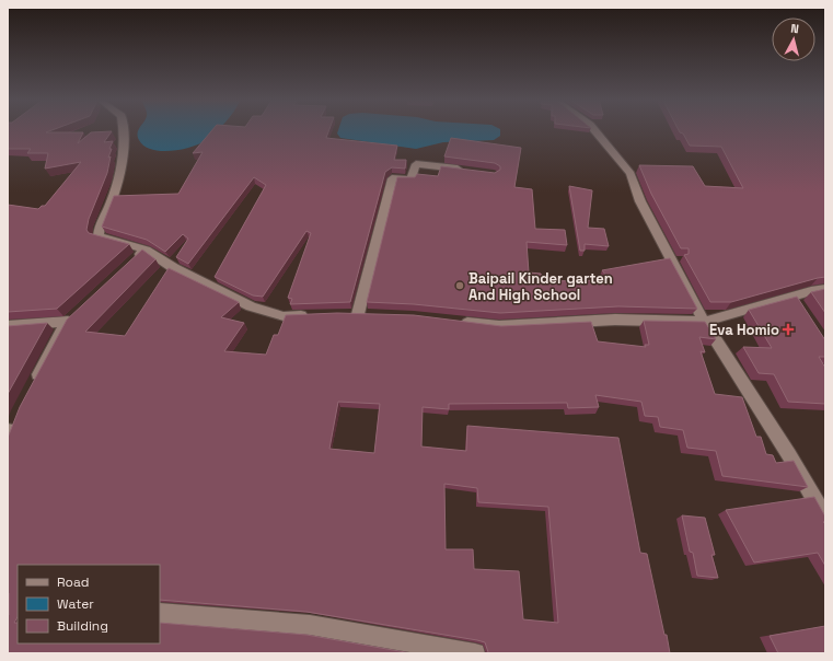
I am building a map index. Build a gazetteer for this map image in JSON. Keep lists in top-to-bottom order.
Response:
{
  "places": {
    "other": ["Baipail Kinder garten And High School"],
    "health": ["Eva Homio"]
  },
  "legend": ["Road", "Water", "Building"],
  "north": "top"
}
